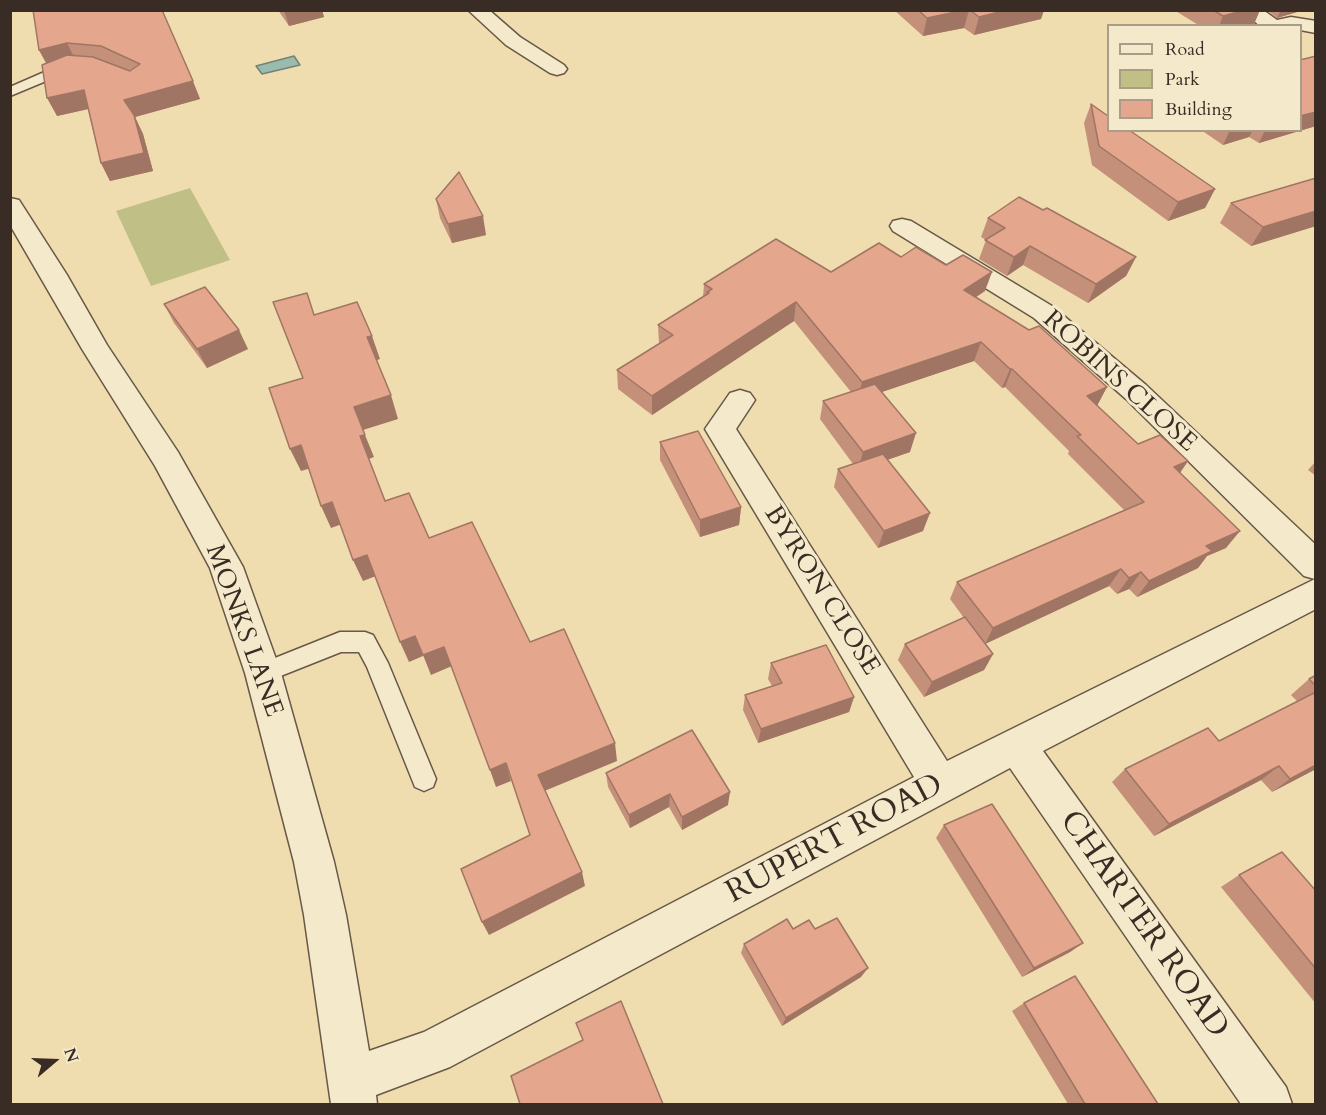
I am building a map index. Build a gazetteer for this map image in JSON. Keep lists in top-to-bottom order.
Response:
{
  "streets": {
    "street": [
      "ROBINS CLOSE",
      "BYRON CLOSE",
      "MONKS LANE",
      "RUPERT ROAD",
      "CHARTER ROAD"
    ]
  },
  "crossings": [
    ["BYRON CLOSE", "RUPERT ROAD"],
    ["MONKS LANE", "RUPERT ROAD"],
    ["RUPERT ROAD", "CHARTER ROAD"]
  ],
  "legend": ["Road", "Park", "Building"],
  "north": "right"
}
